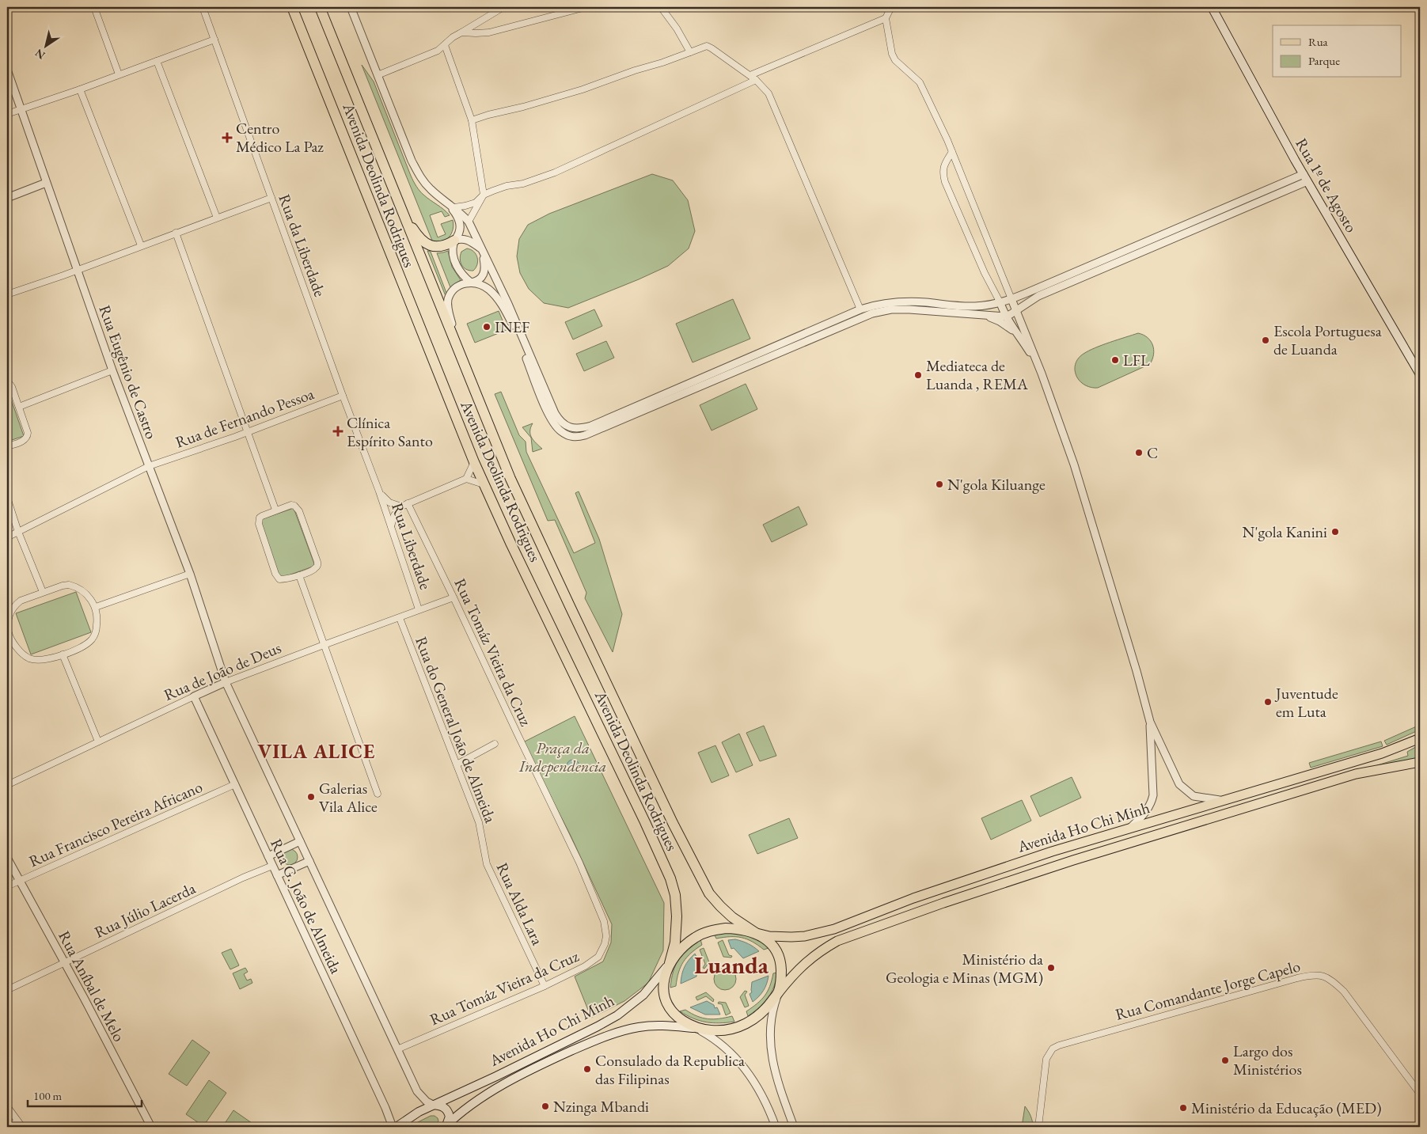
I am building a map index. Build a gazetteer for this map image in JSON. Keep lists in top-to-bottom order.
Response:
{
  "streets": {
    "highway": ["Avenida Deolinda Rodrigues"],
    "main road": ["Rua 1º de Agosto", "Avenida Ho Chi Minh"],
    "street": [
      "Rua da Liberdade",
      "Rua Eugênio de Castro",
      "Rua de Fernando Pessoa",
      "Rua Liberdade",
      "Rua Tomáz Vieira da Cruz",
      "Rua de João de Deus",
      "Rua do General João de Almeida",
      "Rua Francisco Pereira Africano",
      "Rua Alda Lara",
      "Rua G. João de Almeida",
      "Rua Júlio Lacerda",
      "Rua Aníbal de Melo",
      "Rua Comandante Jorge Capelo"
    ]
  },
  "crossings": [
    ["Avenida Deolinda Rodrigues", "Avenida Ho Chi Minh"],
    ["Rua da Liberdade", "Rua de Fernando Pessoa"],
    ["Rua da Liberdade", "Rua Liberdade"],
    ["Rua Eugênio de Castro", "Rua de Fernando Pessoa"],
    ["Rua Eugênio de Castro", "Rua de João de Deus"],
    ["Rua Eugênio de Castro", "Rua G. João de Almeida"],
    ["Rua Liberdade", "Rua de João de Deus"],
    ["Rua Tomáz Vieira da Cruz", "Rua de João de Deus"],
    ["Rua Tomáz Vieira da Cruz", "Rua Alda Lara"],
    ["Rua Tomáz Vieira da Cruz", "Rua G. João de Almeida"],
    ["Rua de João de Deus", "Rua do General João de Almeida"],
    ["Rua de João de Deus", "Rua G. João de Almeida"],
    ["Rua do General João de Almeida", "Rua Alda Lara"],
    ["Rua Francisco Pereira Africano", "Rua G. João de Almeida"],
    ["Rua Francisco Pereira Africano", "Rua Aníbal de Melo"],
    ["Avenida Ho Chi Minh", "Rua G. João de Almeida"],
    ["Rua G. João de Almeida", "Rua Júlio Lacerda"],
    ["Rua Júlio Lacerda", "Rua Aníbal de Melo"]
  ],
  "districts": ["VILA ALICE", "Luanda"],
  "parks": ["Praça da Independencia"],
  "places": {
    "health": ["Centro Médico La Paz", "Clínica Espírito Santo"],
    "other": [
      "INEF",
      "Escola Portuguesa de Luanda",
      "LFL",
      "Mediateca de Luanda , REMA",
      "C",
      "N'gola Kiluange",
      "N'gola Kanini",
      "Juventude em Luta",
      "Galerias Vila Alice",
      "Ministério da Geologia e Minas (MGM)",
      "Largo dos Ministérios",
      "Consulado da Republica das Filipinas",
      "Nzinga Mbandi",
      "Ministério da Educação (MED)"
    ]
  },
  "legend": ["Rua", "Parque"],
  "scale_bar": "100 m",
  "north": "bottom left"
}
